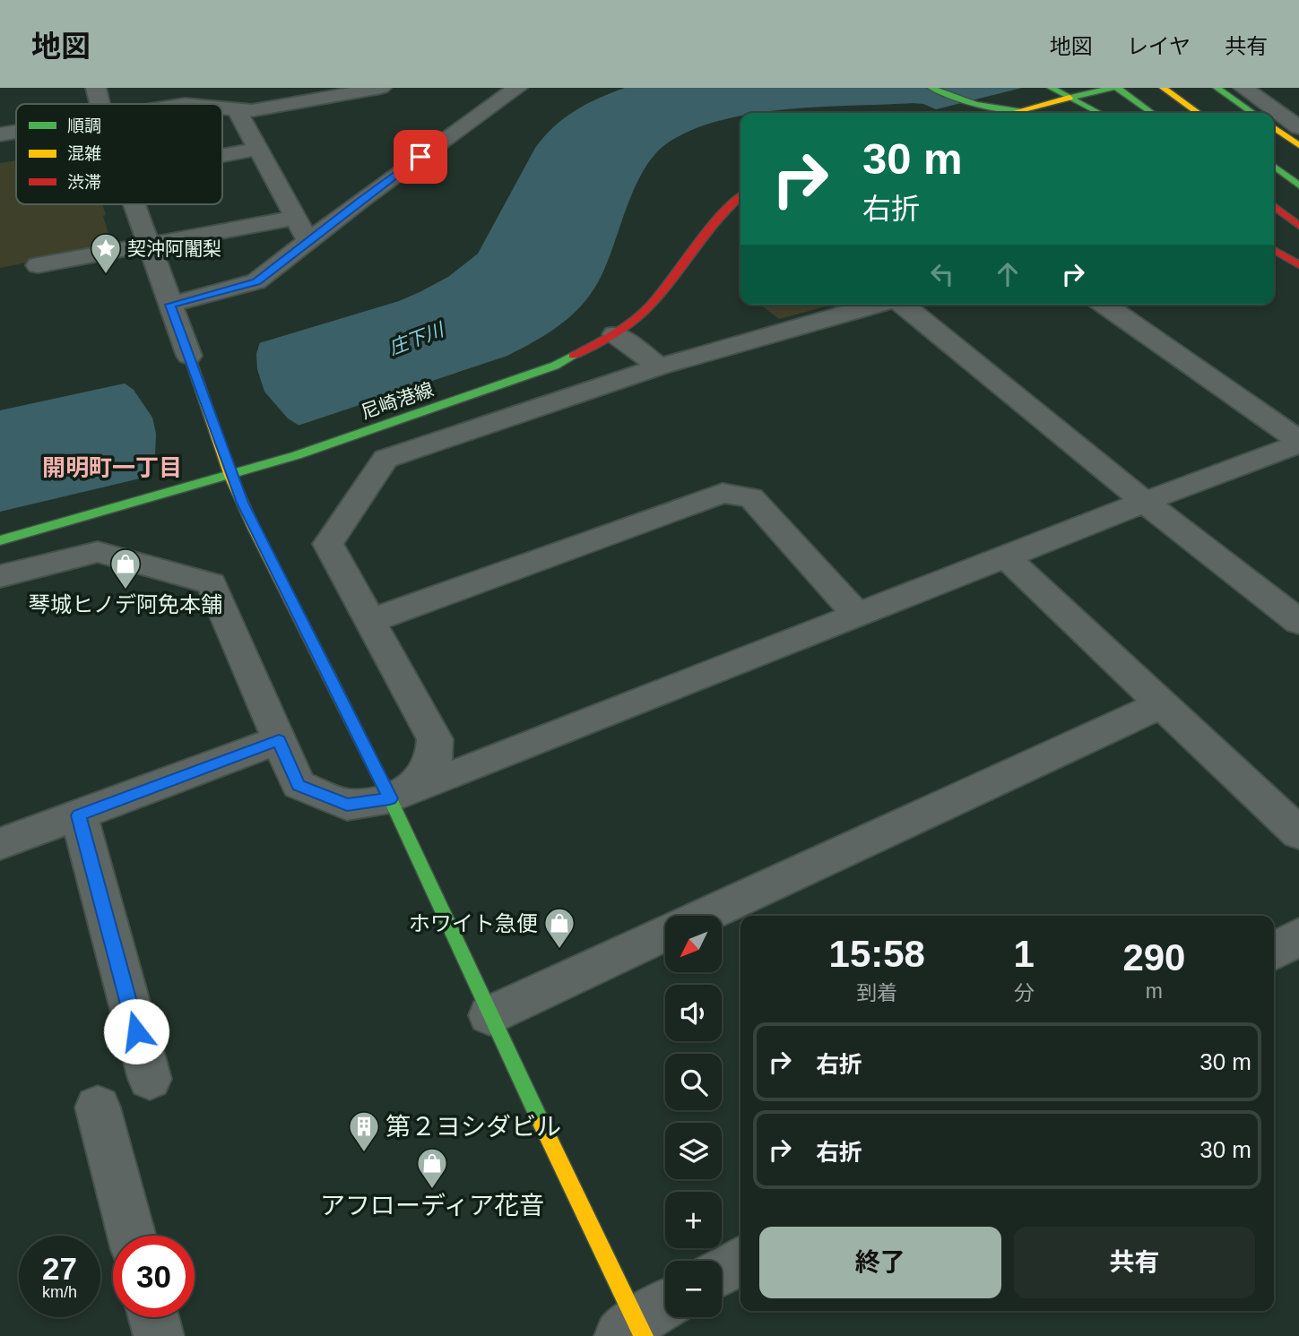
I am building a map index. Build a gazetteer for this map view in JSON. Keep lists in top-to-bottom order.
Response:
{
  "streets": {
    "main road": ["尼崎港線"]
  },
  "districts": ["開明町一丁目"],
  "water": ["庄下川"],
  "places": {
    "place": ["契沖阿闍梨"],
    "shop": ["琴城ヒノデ阿免本舗", "ホワイト急便", "アフローディア花音"],
    "building": ["第２ヨシダビル"]
  },
  "legend": ["順調", "混雑", "渋滞"],
  "north": "bottom left",
  "page": {
    "header": "地図",
    "nav": ["地図", "レイヤ", "共有"],
    "turn": ["30 m", "右折"],
    "map_buttons": ["+", "−"],
    "eta": [
      "15:58",
      "到着",
      "1",
      "分",
      "290",
      "m"
    ],
    "list": [
      {
        "name": "右折",
        "value": "30 m"
      },
      {
        "name": "右折",
        "value": "30 m"
      }
    ],
    "buttons": ["終了", "共有"],
    "speed": "27 km/h",
    "limit": "30"
  }
}
